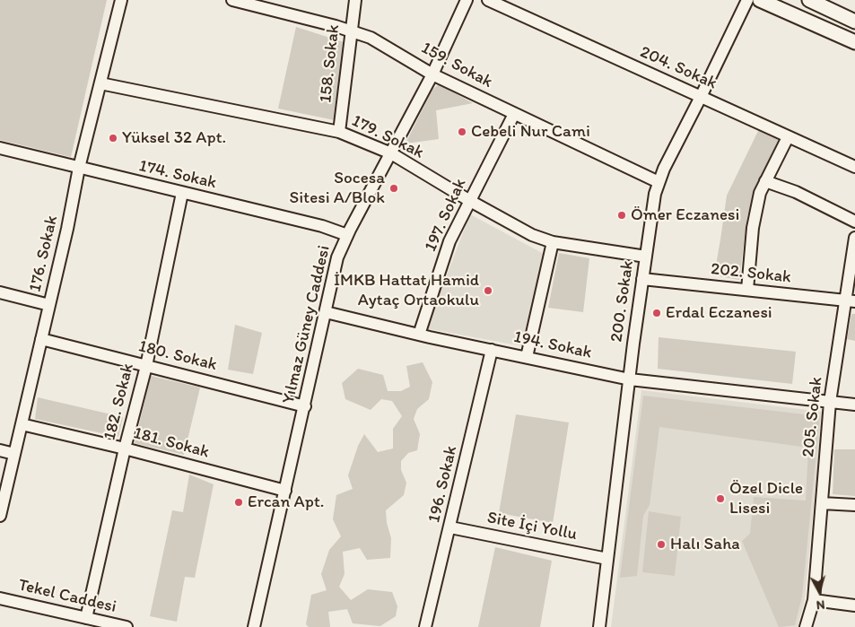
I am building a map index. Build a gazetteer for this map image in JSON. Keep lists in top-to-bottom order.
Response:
{
  "streets": {
    "street": [
      "158. Sokak",
      "159. Sokak",
      "204. Sokak",
      "179. Sokak",
      "174. Sokak",
      "197. Sokak",
      "176. Sokak",
      "202. Sokak",
      "200. Sokak",
      "Yılmaz Güney Caddesi",
      "194. Sokak",
      "180. Sokak",
      "182. Sokak",
      "205. Sokak",
      "181. Sokak",
      "196. Sokak",
      "Site İçi Yollu",
      "Tekel Caddesi"
    ]
  },
  "crossings": [
    ["158. Sokak", "159. Sokak"],
    ["158. Sokak", "179. Sokak"],
    ["159. Sokak", "197. Sokak"],
    ["159. Sokak", "200. Sokak"],
    ["159. Sokak", "Yılmaz Güney Caddesi"],
    ["204. Sokak", "200. Sokak"],
    ["179. Sokak", "197. Sokak"],
    ["179. Sokak", "176. Sokak"],
    ["179. Sokak", "200. Sokak"],
    ["179. Sokak", "Yılmaz Güney Caddesi"],
    ["174. Sokak", "176. Sokak"],
    ["174. Sokak", "Yılmaz Güney Caddesi"],
    ["174. Sokak", "182. Sokak"],
    ["197. Sokak", "194. Sokak"],
    ["176. Sokak", "180. Sokak"],
    ["176. Sokak", "181. Sokak"],
    ["202. Sokak", "200. Sokak"],
    ["202. Sokak", "205. Sokak"],
    ["200. Sokak", "194. Sokak"],
    ["200. Sokak", "Site İçi Yollu"],
    ["Yılmaz Güney Caddesi", "194. Sokak"],
    ["Yılmaz Güney Caddesi", "180. Sokak"],
    ["Yılmaz Güney Caddesi", "181. Sokak"],
    ["194. Sokak", "205. Sokak"],
    ["194. Sokak", "196. Sokak"],
    ["180. Sokak", "182. Sokak"],
    ["182. Sokak", "181. Sokak"],
    ["182. Sokak", "Tekel Caddesi"],
    ["196. Sokak", "Site İçi Yollu"]
  ],
  "places": [
    "Cebeli Nur Cami",
    "Yüksel 32 Apt.",
    "Socesa Sitesi A/Blok",
    "Ömer Eczanesi",
    "İMKB Hattat Hamid Aytaç Ortaokulu",
    "Erdal Eczanesi",
    "Özel Dicle Lisesi",
    "Ercan Apt.",
    "Halı Saha"
  ],
  "north": "bottom"
}
